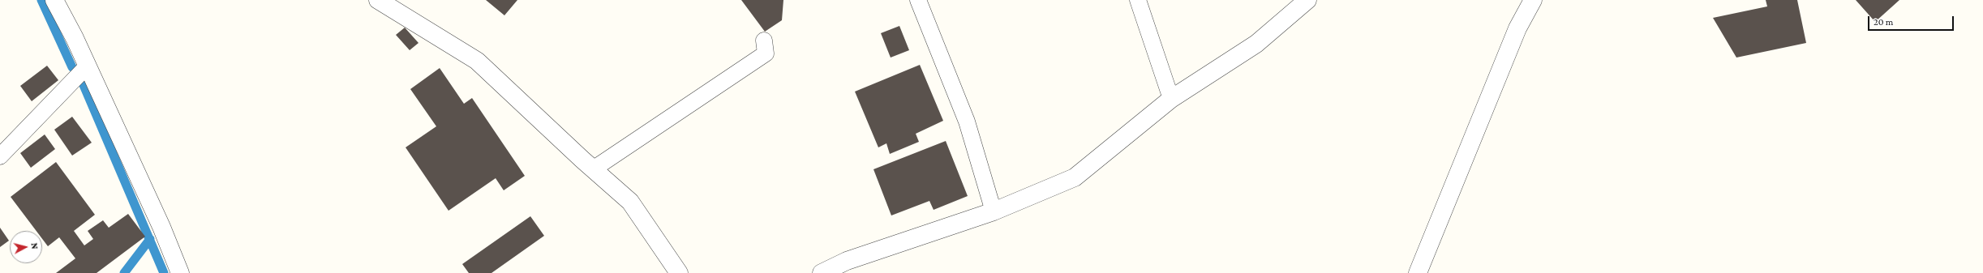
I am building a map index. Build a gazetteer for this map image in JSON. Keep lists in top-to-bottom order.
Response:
{
  "scale_bar": "20 m",
  "north": "right"
}
